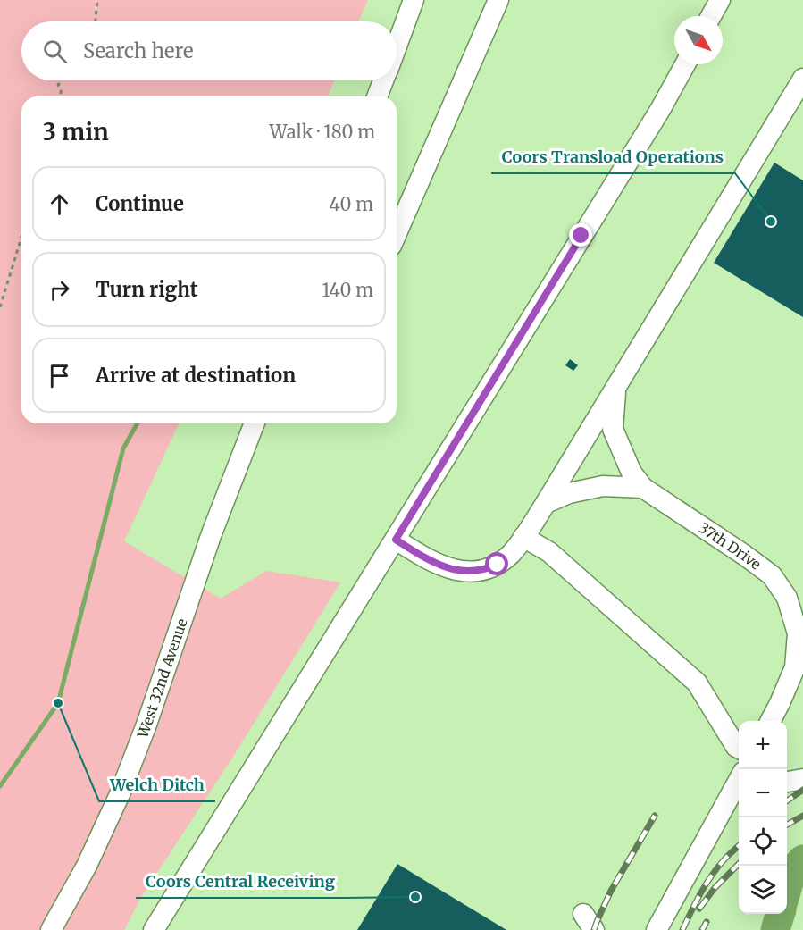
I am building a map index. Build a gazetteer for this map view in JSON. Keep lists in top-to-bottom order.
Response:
{
  "streets": {
    "street": ["37th Drive", "West 32nd Avenue"]
  },
  "places": ["Coors Transload Operations", "Welch Ditch", "Coors Central Receiving"],
  "north": "bottom right",
  "page": {
    "search": "Search here",
    "heading": ["3 min", "Walk · 180 m"],
    "list": [
      ["Continue", "40 m"],
      ["Turn right", "140 m"],
      "Arrive at destination"
    ],
    "map_buttons": ["+", "−"]
  }
}
